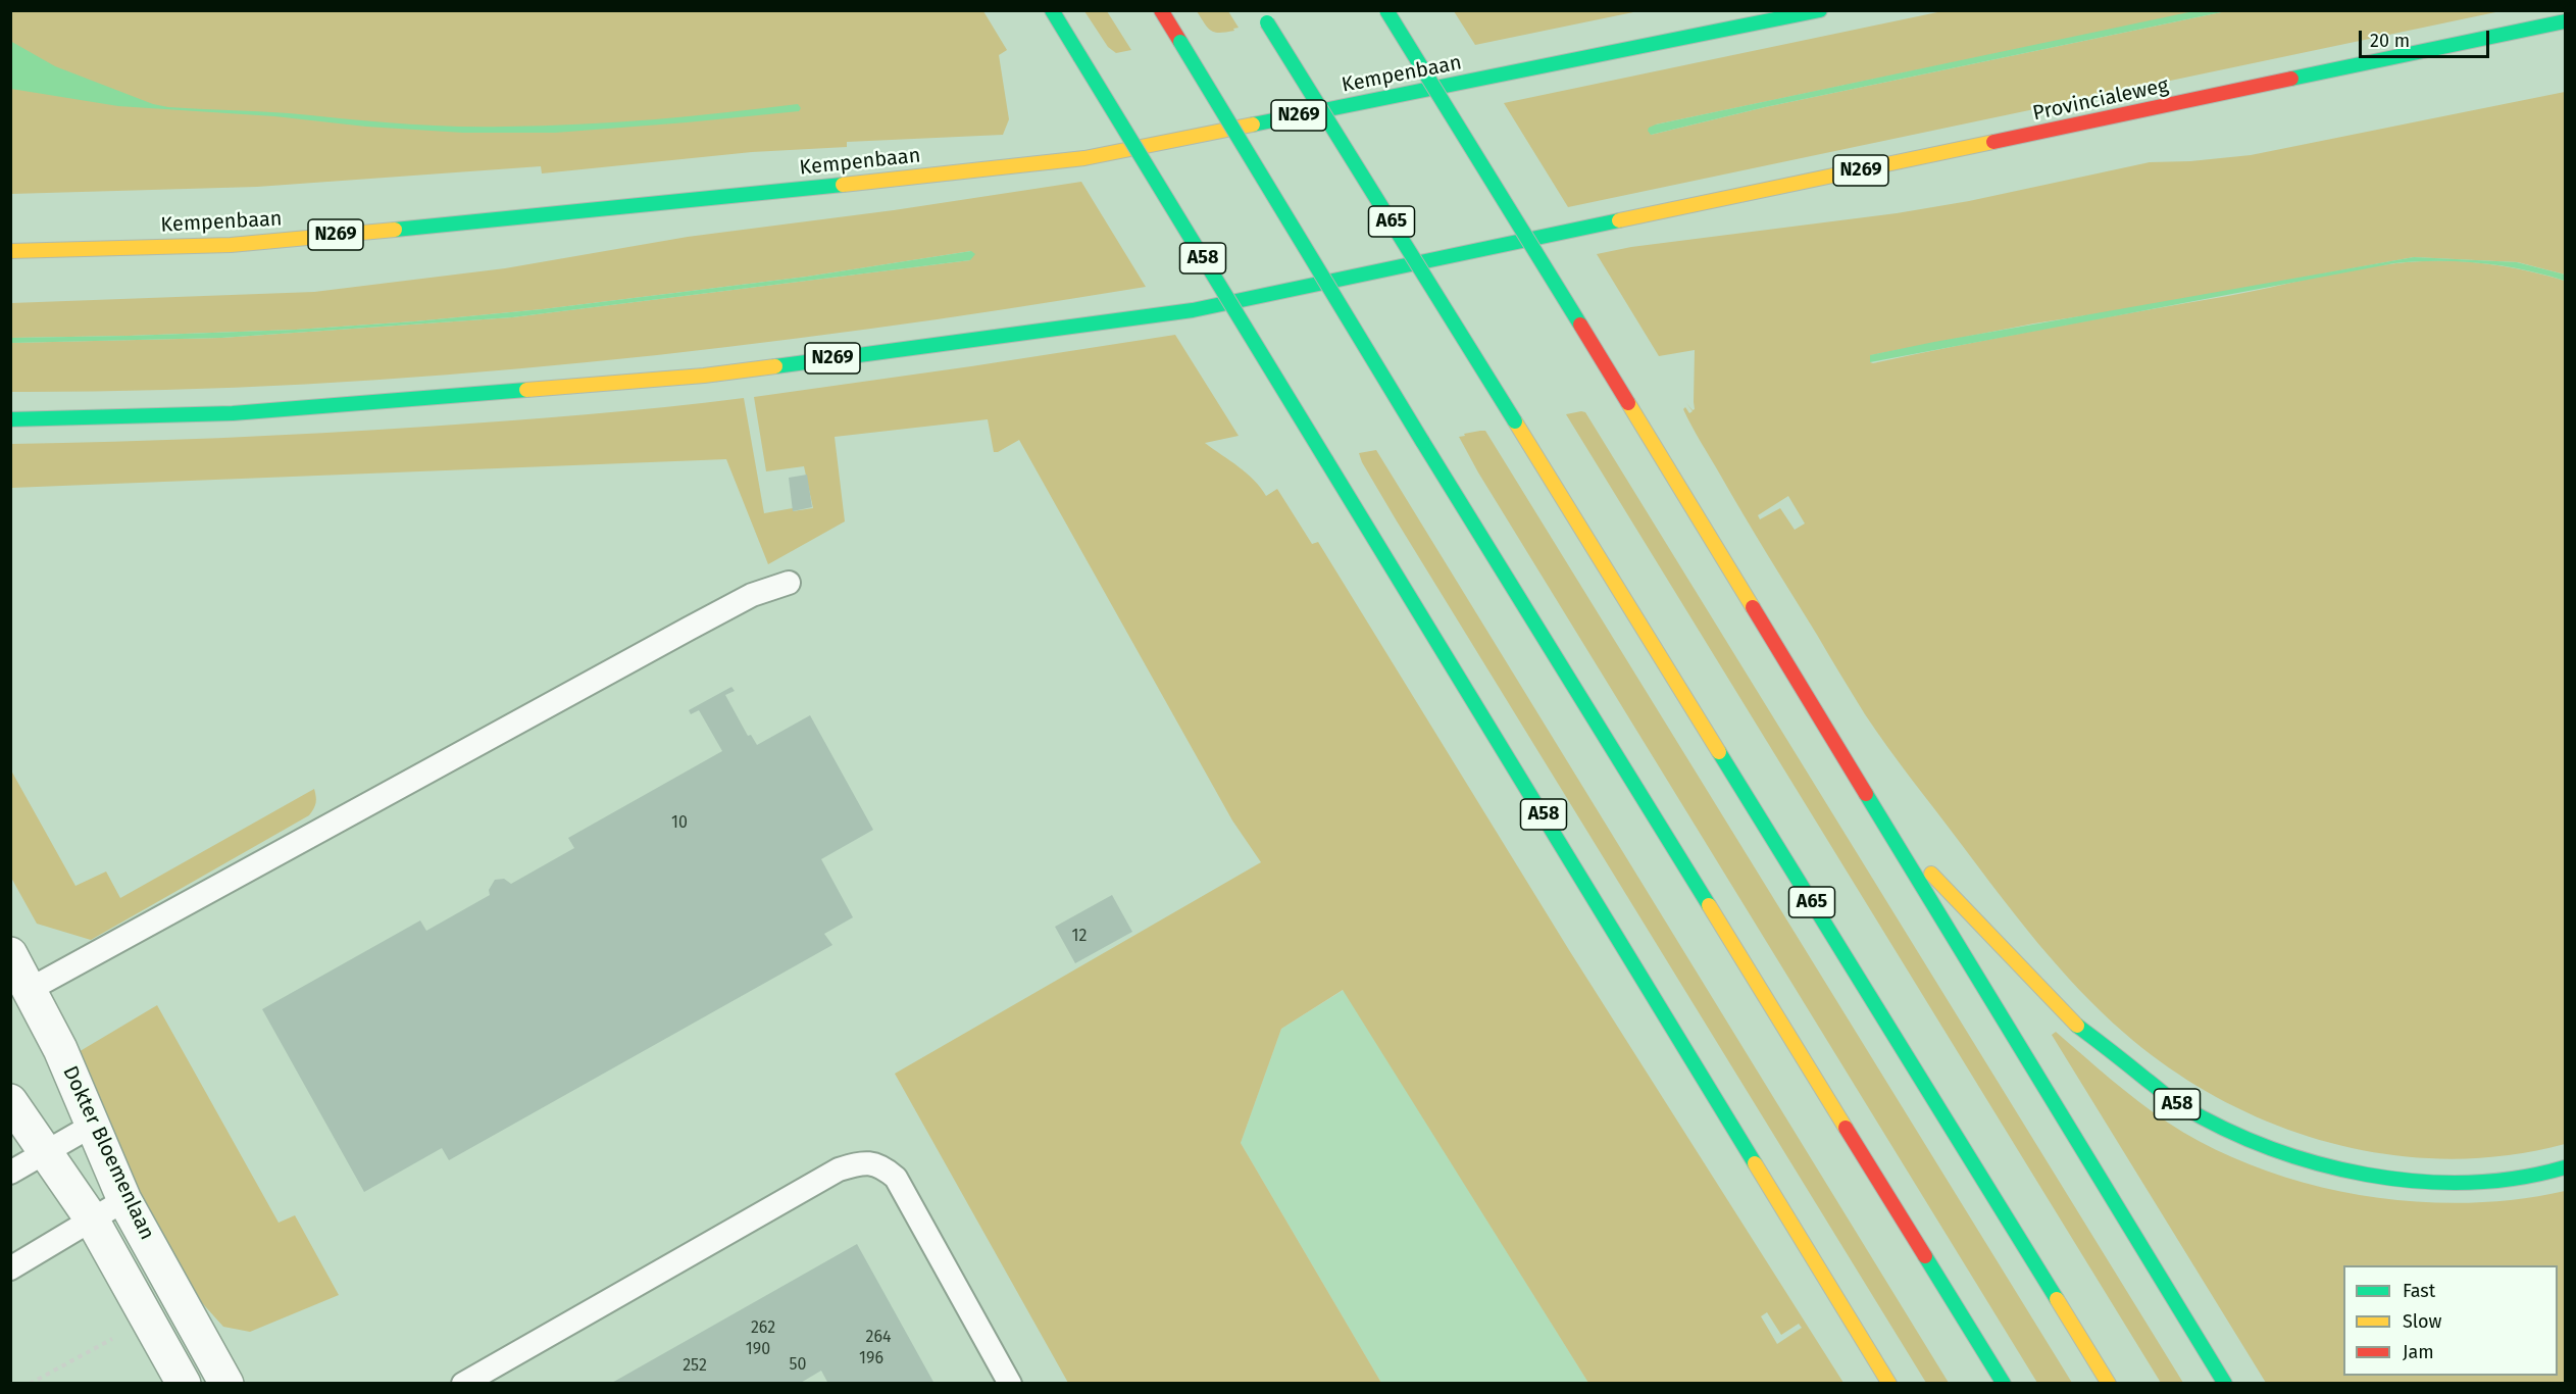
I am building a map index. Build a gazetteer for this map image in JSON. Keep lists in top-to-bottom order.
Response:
{
  "streets": {
    "highway": [
      "Kempenbaan",
      "Provincialeweg",
      "N269",
      "A65",
      "A58"
    ],
    "street": ["Dokter Bloemenlaan"]
  },
  "house_numbers": [
    "10",
    "12",
    "262",
    "264",
    "190",
    "196",
    "50",
    "252"
  ],
  "legend": ["Fast", "Slow", "Jam"],
  "scale_bar": "20 m"
}
